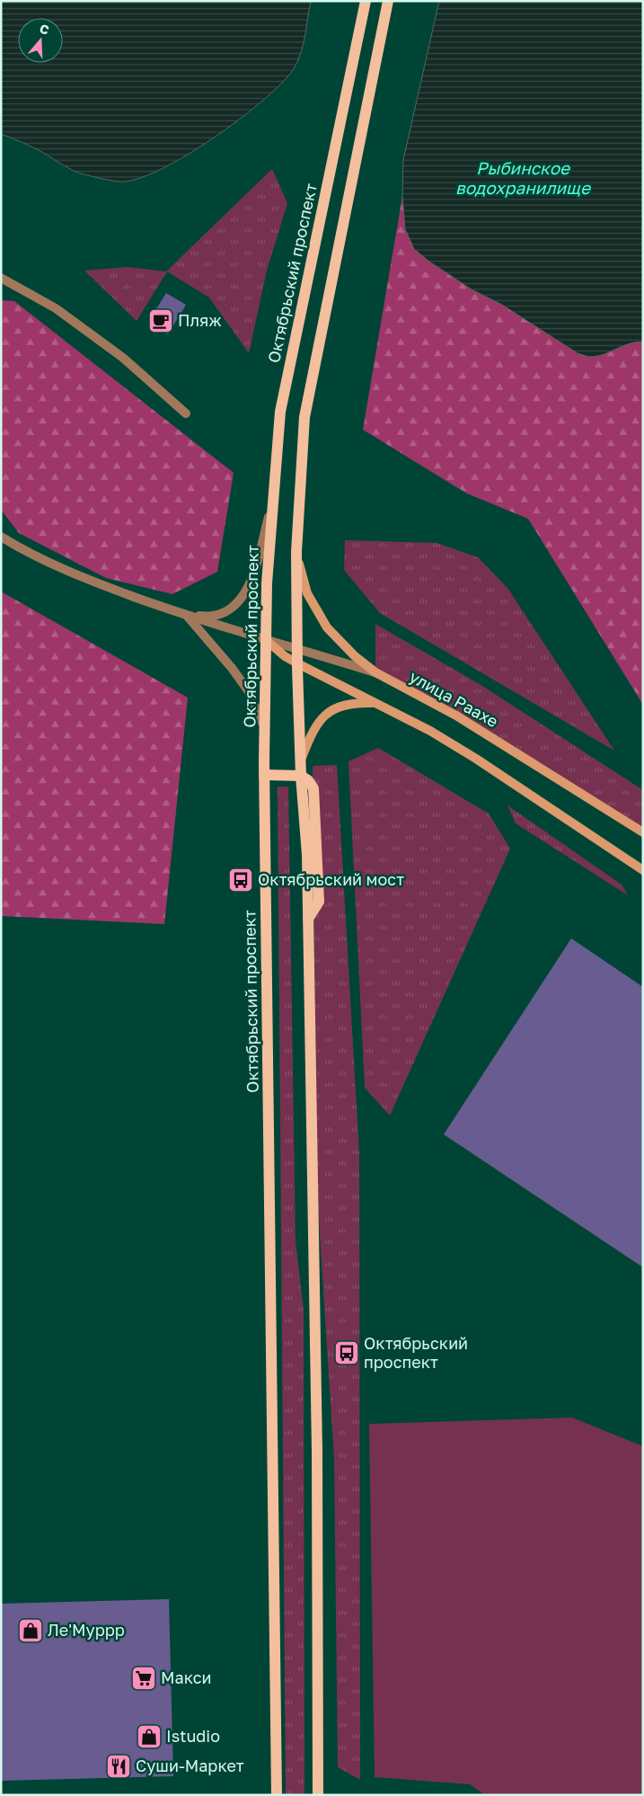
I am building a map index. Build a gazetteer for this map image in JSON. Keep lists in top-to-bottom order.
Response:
{
  "streets": {
    "main road": ["Октябрьский проспект", "улица Раахе"]
  },
  "water": ["Рыбинское водохранилище"],
  "places": {
    "cafe": ["Пляж"],
    "bus stop": ["Октябрьский мост", "Октябрьский проспект"],
    "shop": ["Ле'Муррр", "Istudio"],
    "supermarket": ["Макси"],
    "restaurant": ["Суши-Маркет"]
  },
  "north": "top"
}
